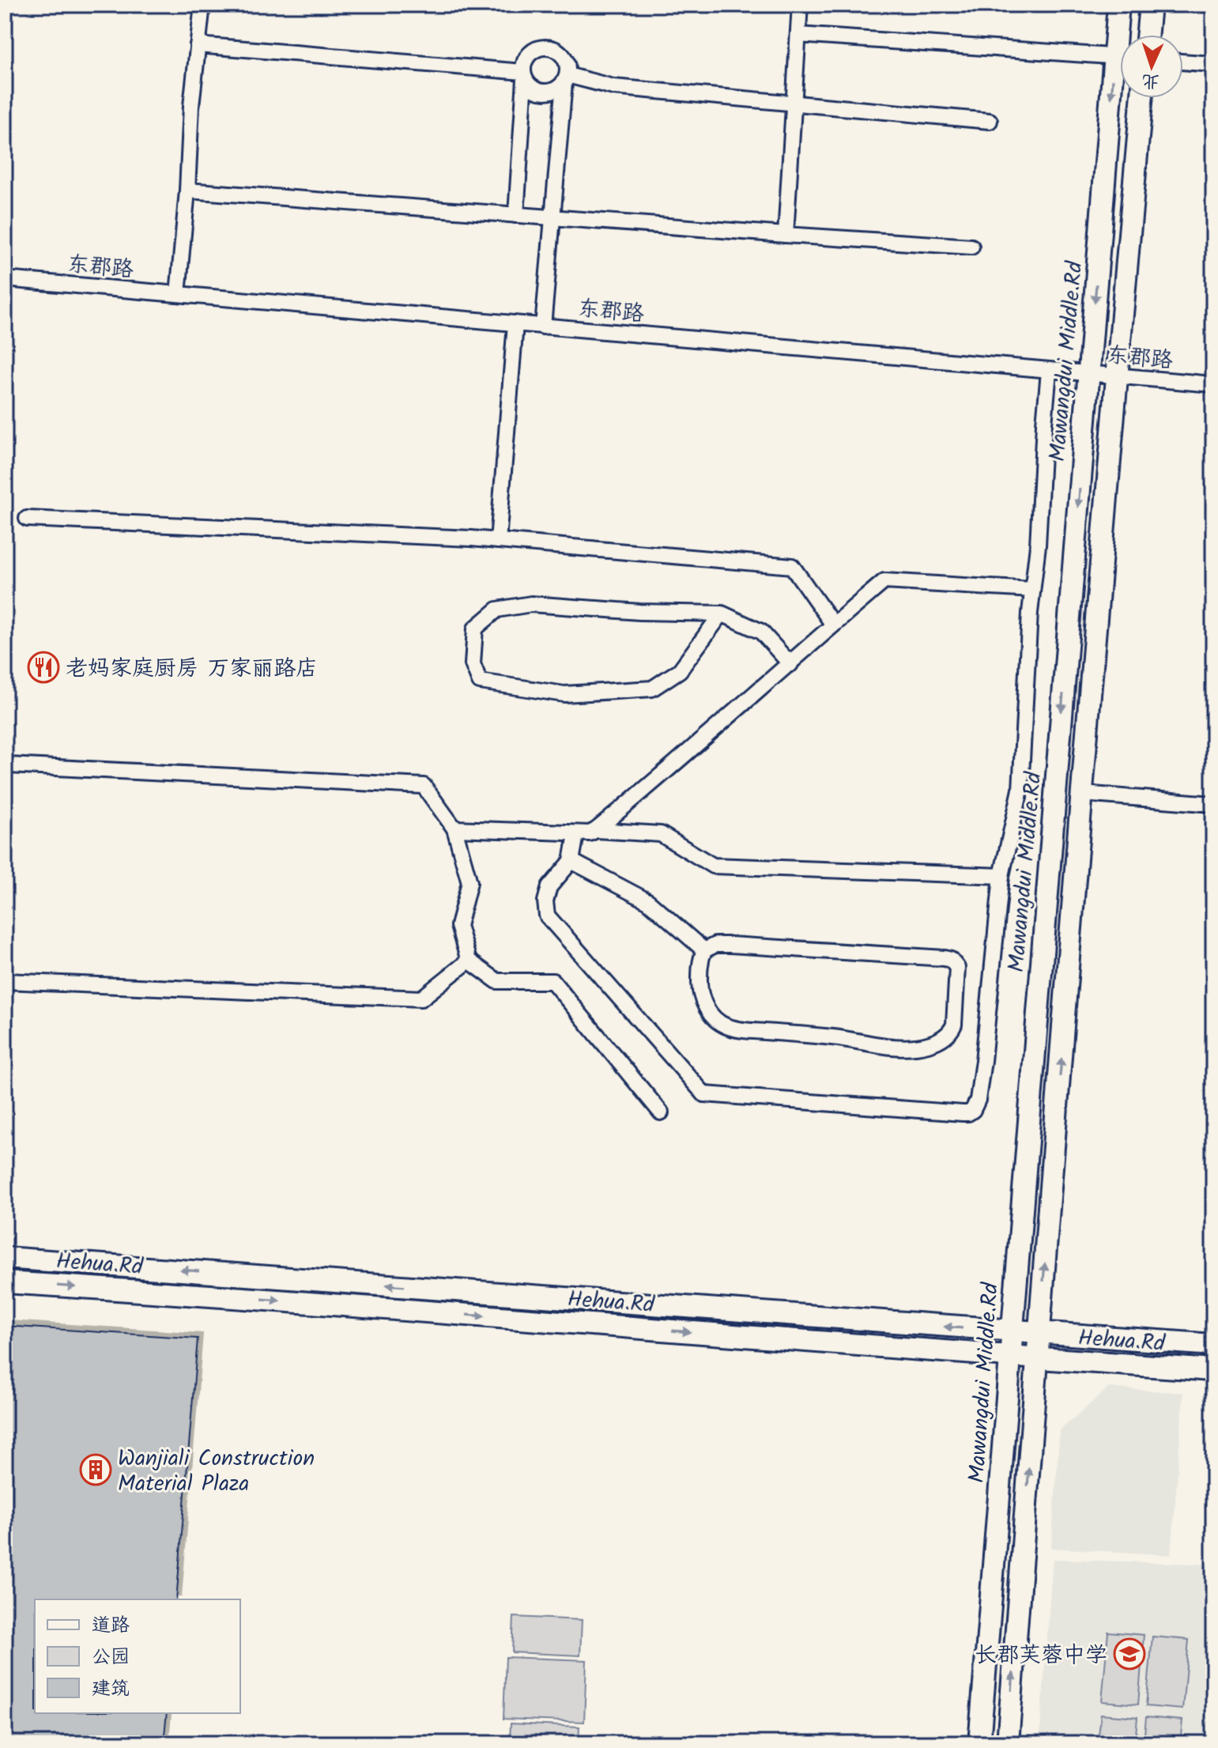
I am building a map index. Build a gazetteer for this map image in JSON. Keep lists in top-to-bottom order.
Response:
{
  "streets": {
    "main road": ["Mawangdui Middle.Rd", "Hehua.Rd"],
    "street": ["东郡路"]
  },
  "crossings": [
    ["东郡路", "Mawangdui Middle.Rd"],
    ["Mawangdui Middle.Rd", "Hehua.Rd"]
  ],
  "places": {
    "restaurant": ["老妈家庭厨房 万家丽路店"],
    "building": ["Wanjiali Construction Material Plaza"],
    "school or university": ["长郡芙蓉中学"]
  },
  "legend": ["道路", "公园", "建筑"],
  "north": "bottom"
}
